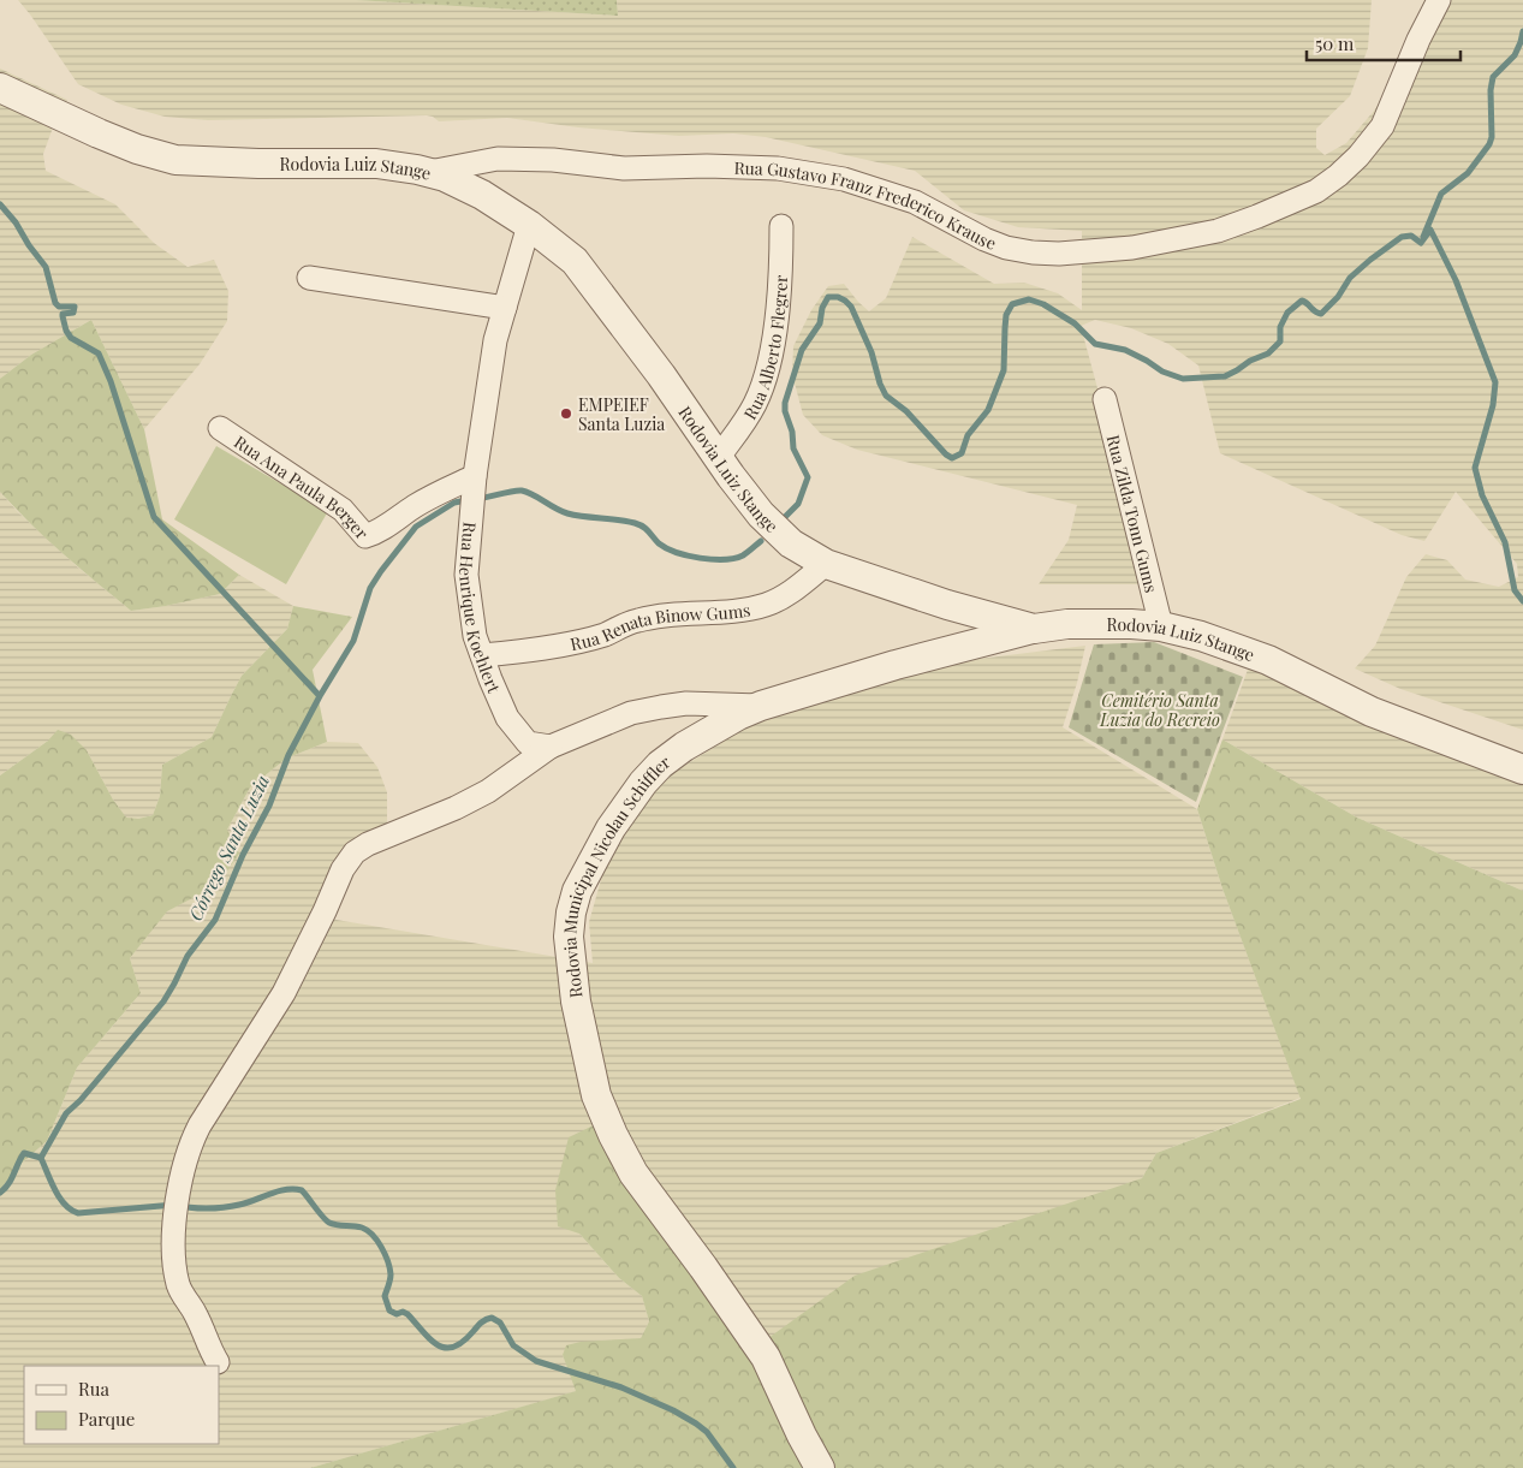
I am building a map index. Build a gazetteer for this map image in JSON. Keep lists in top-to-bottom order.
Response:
{
  "streets": {
    "street": [
      "Rodovia Luiz Stange",
      "Rua Gustavo Franz Frederico Krause",
      "Rua Alberto Flegrer",
      "Rua Ana Paula Berger",
      "Rua Zilda Tonn Gums",
      "Rua Henrique Koehlert",
      "Rua Renata Binow Gums",
      "Rodovia Municipal Nicolau Schiffler"
    ]
  },
  "crossings": [
    ["Rodovia Luiz Stange", "Rua Gustavo Franz Frederico Krause"],
    ["Rodovia Luiz Stange", "Rua Alberto Flegrer"],
    ["Rodovia Luiz Stange", "Rua Zilda Tonn Gums"],
    ["Rodovia Luiz Stange", "Rua Henrique Koehlert"],
    ["Rodovia Luiz Stange", "Rua Renata Binow Gums"],
    ["Rodovia Luiz Stange", "Rodovia Municipal Nicolau Schiffler"],
    ["Rua Ana Paula Berger", "Rua Henrique Koehlert"],
    ["Rua Henrique Koehlert", "Rua Renata Binow Gums"]
  ],
  "water": ["Córrego Santa Luzia"],
  "parks": ["Cemitério Santa Luzia do Recreio"],
  "places": ["EMPEIEF Santa Luzia"],
  "legend": ["Rua", "Parque"],
  "scale_bar": "50 m"
}
